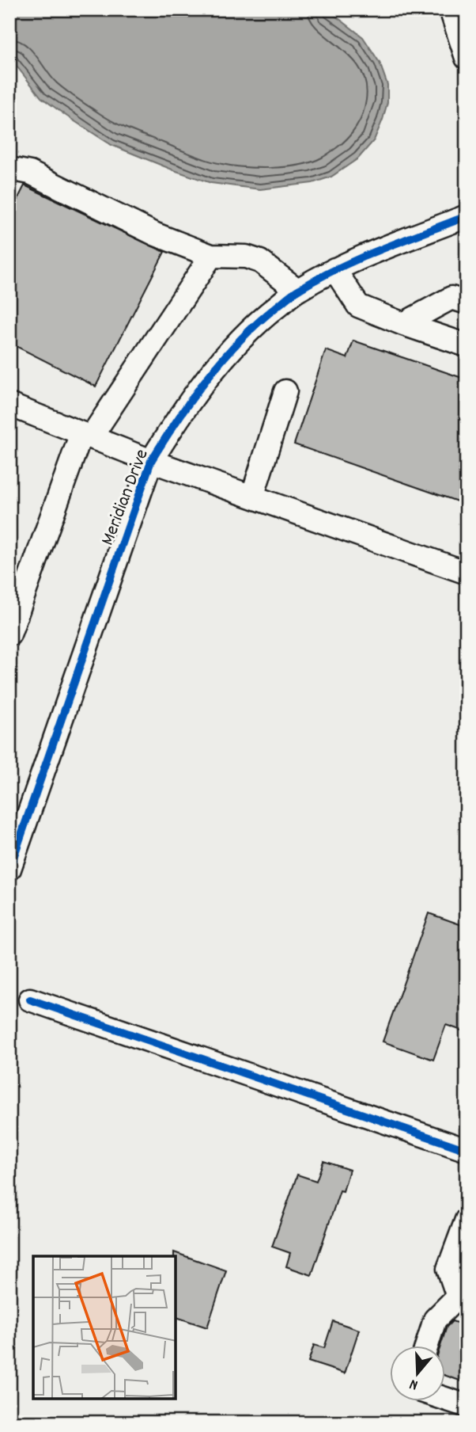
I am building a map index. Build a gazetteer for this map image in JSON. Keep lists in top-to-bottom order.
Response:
{
  "streets": {
    "street": ["Meridian Drive"]
  },
  "north": "bottom"
}
